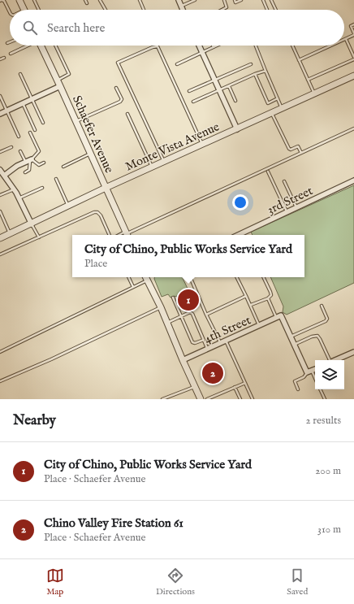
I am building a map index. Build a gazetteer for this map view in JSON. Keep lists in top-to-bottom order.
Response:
{
  "streets": {
    "street": [
      "Schaefer Avenue",
      "Monte Vista Avenue",
      "3rd Street",
      "4th Street"
    ]
  },
  "crossings": [
    ["Schaefer Avenue", "Monte Vista Avenue"]
  ],
  "page": {
    "search": "Search here",
    "popup": ["City of Chino, Public Works Service Yard", "Place"],
    "pins": ["1", "2"],
    "heading": ["Nearby", "2 results"],
    "list": [
      {
        "mark": "1",
        "name": "City of Chino, Public Works Service Yard",
        "note": "Place · Schaefer Avenue",
        "value": "200 m"
      },
      {
        "mark": "2",
        "name": "Chino Valley Fire Station 61",
        "note": "Place · Schaefer Avenue",
        "value": "310 m"
      }
    ],
    "nav": ["Map", "Directions", "Saved"]
  }
}
